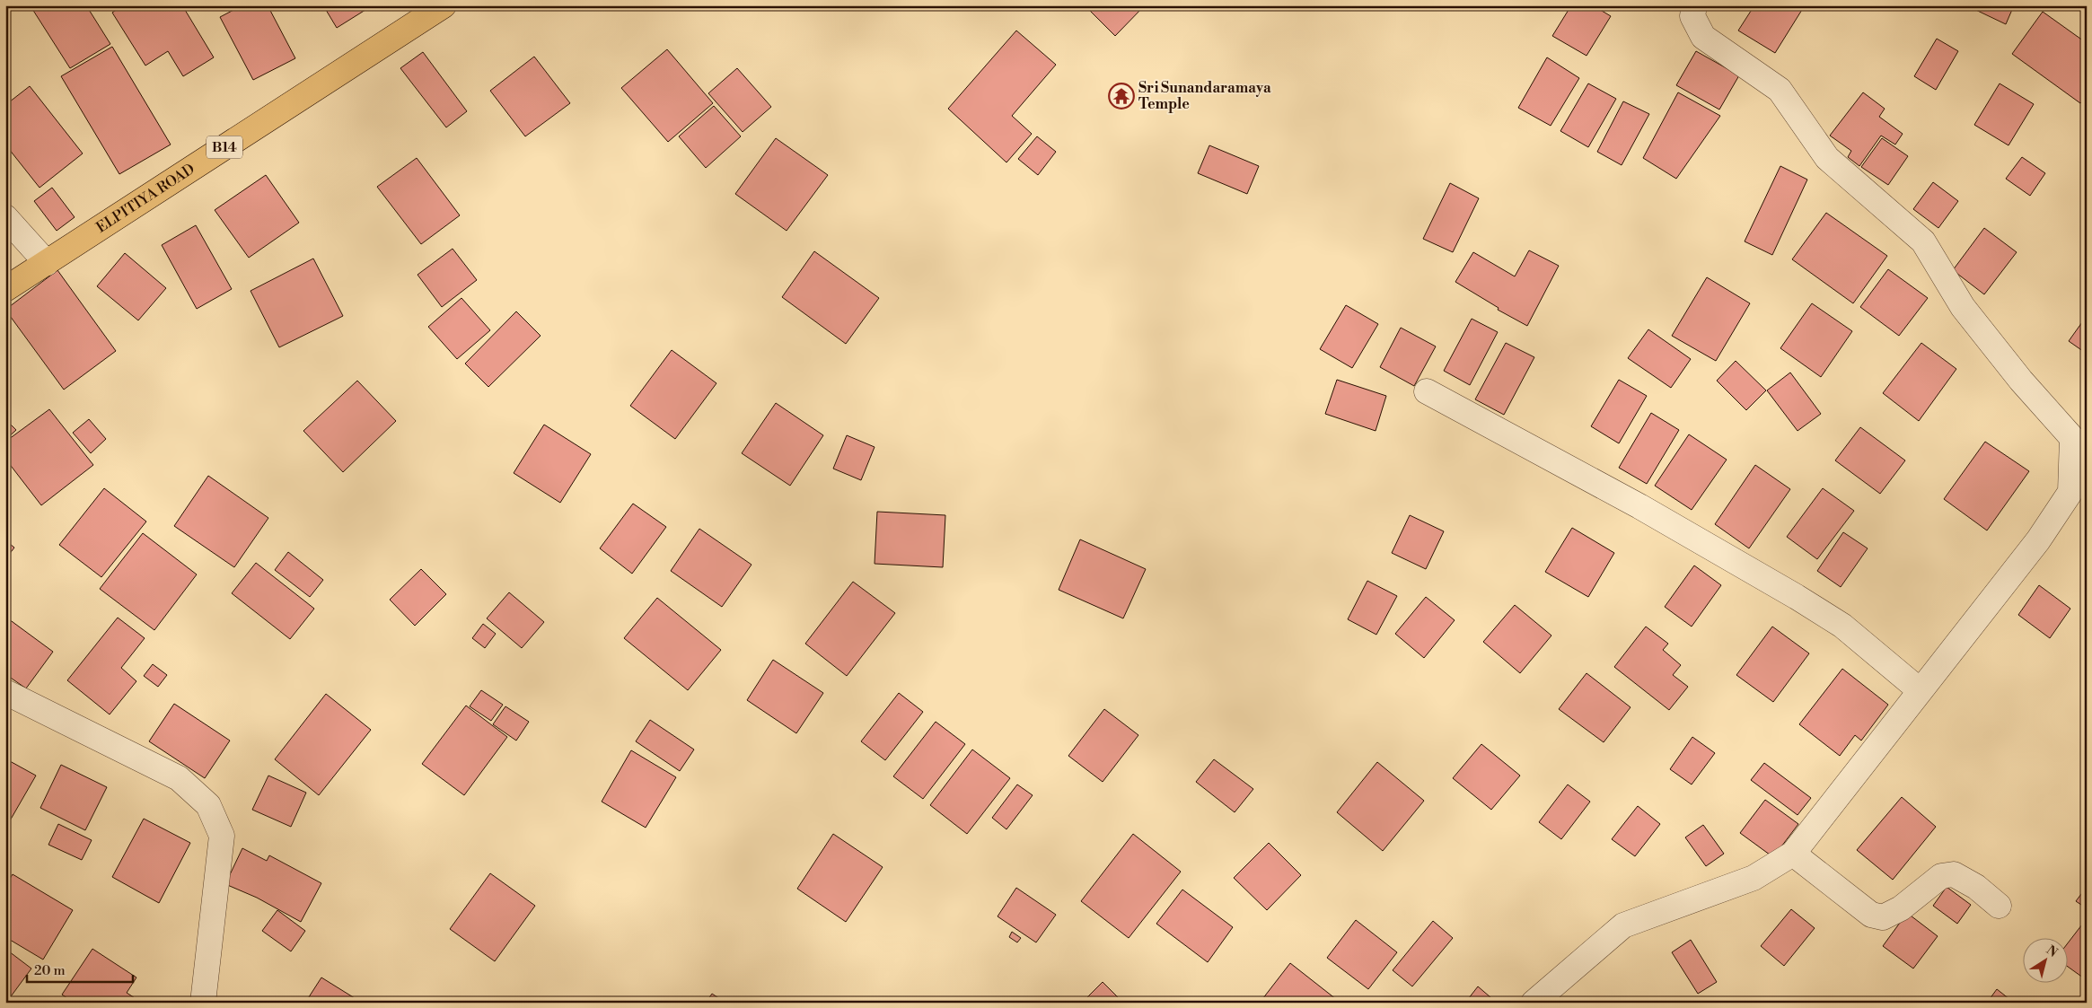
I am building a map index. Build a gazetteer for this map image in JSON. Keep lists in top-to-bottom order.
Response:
{
  "streets": {
    "main road": ["B14", "ELPITIYA ROAD"]
  },
  "places": {
    "temple": ["Sri Sunandaramaya Temple"]
  },
  "scale_bar": "20 m",
  "north": "top right"
}
